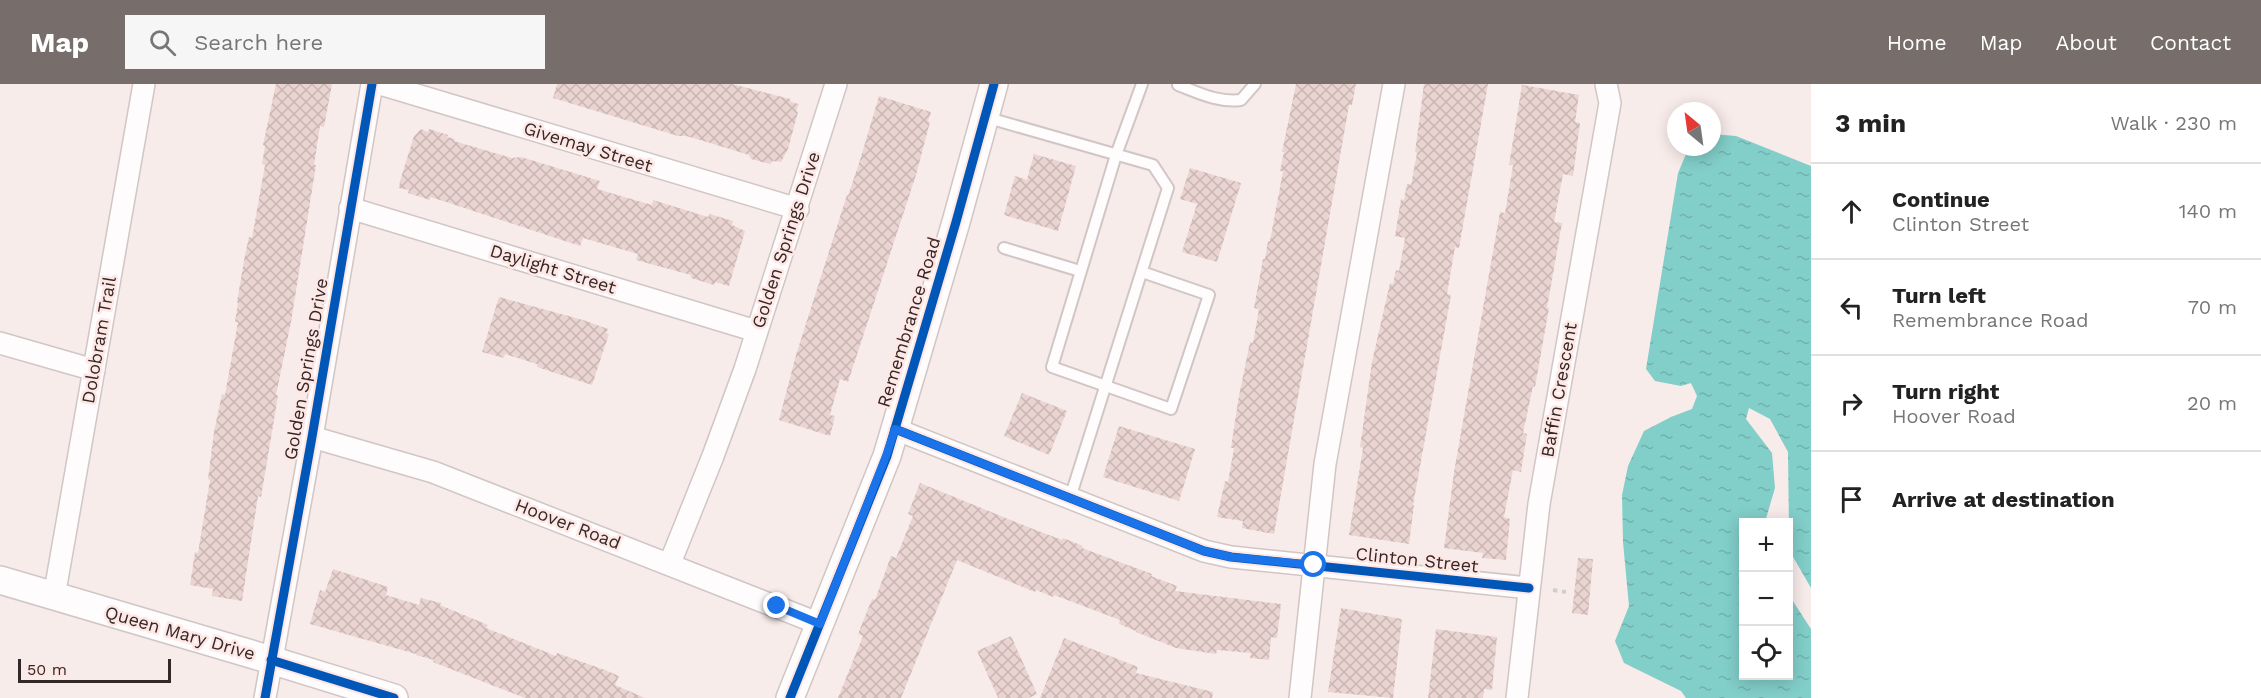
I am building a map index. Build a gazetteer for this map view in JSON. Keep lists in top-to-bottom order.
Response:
{
  "streets": {
    "street": [
      "Givemay Street",
      "Golden Springs Drive",
      "Daylight Street",
      "Remembrance Road",
      "Dolobram Trail",
      "Baffin Crescent",
      "Hoover Road",
      "Clinton Street",
      "Queen Mary Drive"
    ]
  },
  "crossings": [
    ["Givemay Street", "Golden Springs Drive"],
    ["Golden Springs Drive", "Daylight Street"],
    ["Golden Springs Drive", "Hoover Road"],
    ["Golden Springs Drive", "Queen Mary Drive"],
    ["Remembrance Road", "Hoover Road"],
    ["Remembrance Road", "Clinton Street"],
    ["Dolobram Trail", "Queen Mary Drive"],
    ["Baffin Crescent", "Clinton Street"]
  ],
  "scale_bar": "50 m",
  "north": "top left",
  "page": {
    "header": "Map",
    "search": "Search here",
    "nav": [
      "Home",
      "Map",
      "About",
      "Contact"
    ],
    "heading": ["3 min", "Walk · 230 m"],
    "list": [
      ["Continue", "Clinton Street", "140 m"],
      ["Turn left", "Remembrance Road", "70 m"],
      ["Turn right", "Hoover Road", "20 m"],
      "Arrive at destination"
    ],
    "map_buttons": ["+", "−"],
    "scale": "50 m"
  }
}
